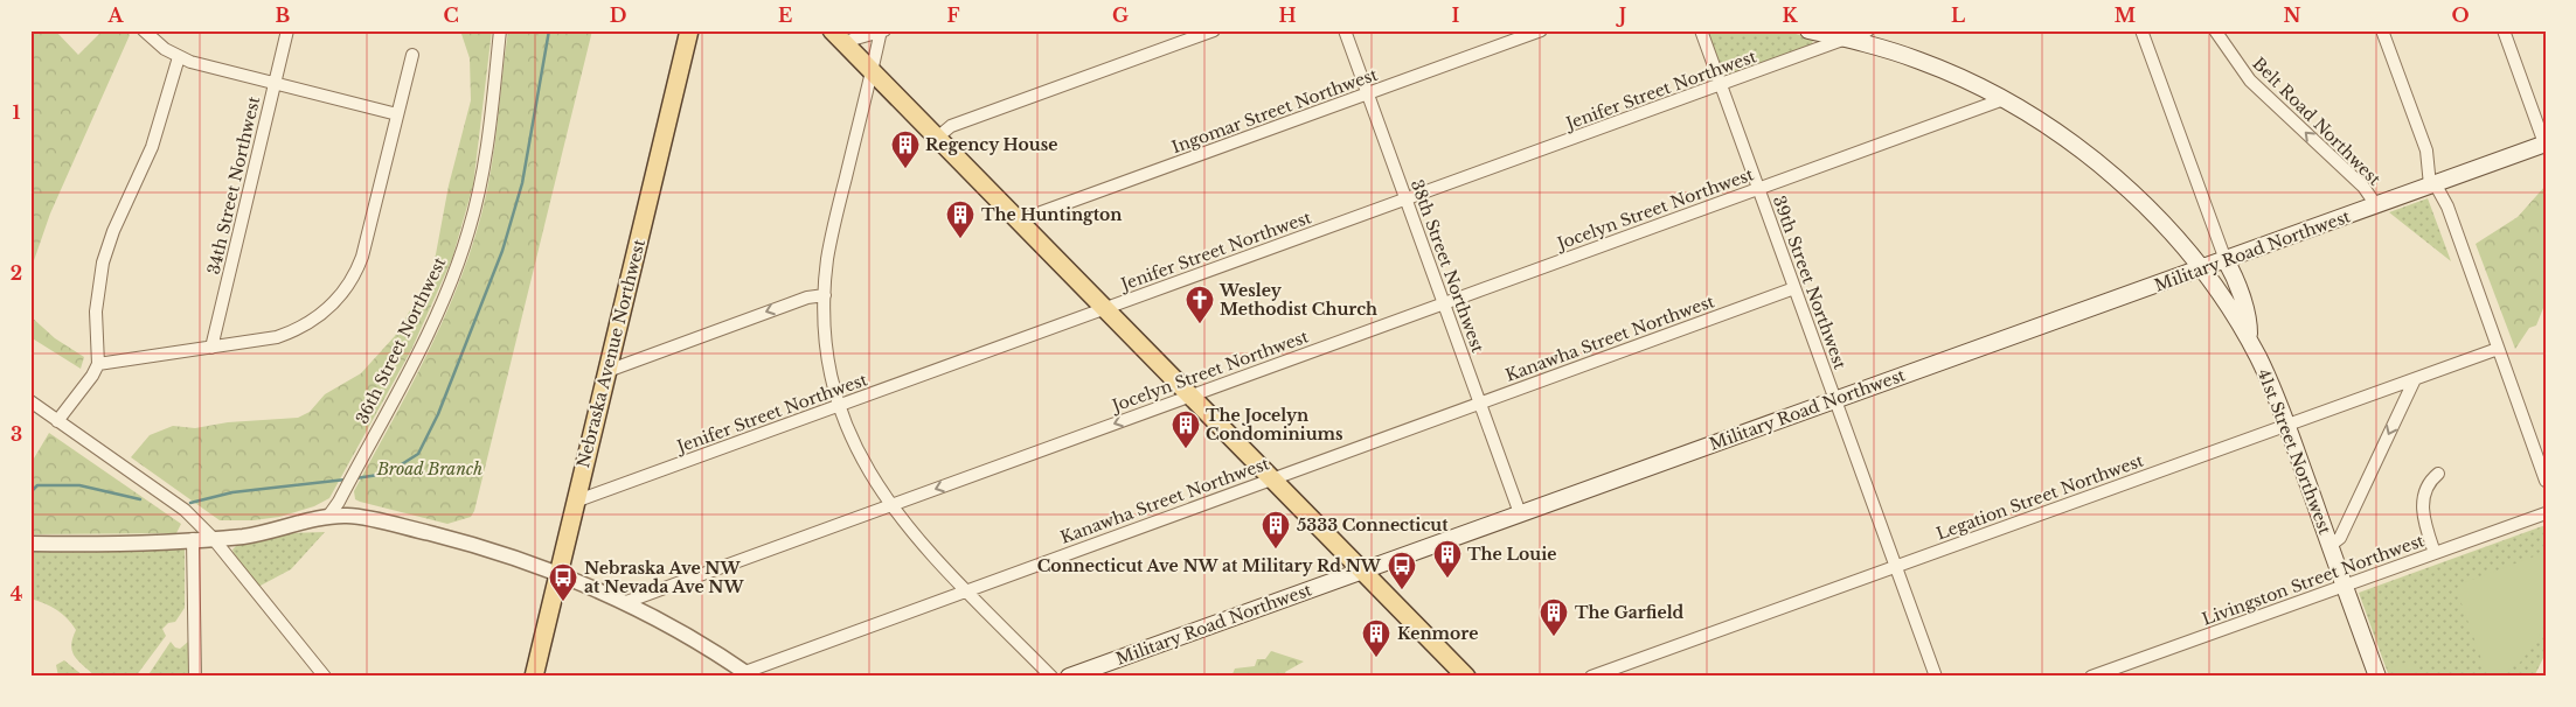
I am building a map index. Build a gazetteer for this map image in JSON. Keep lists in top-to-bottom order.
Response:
{
  "streets": {
    "main road": ["Military Road Northwest", "Nebraska Avenue Northwest", "41st Street Northwest"],
    "street": [
      "Jenifer Street Northwest",
      "Ingomar Street Northwest",
      "Belt Road Northwest",
      "34th Street Northwest",
      "Jocelyn Street Northwest",
      "38th Street Northwest",
      "39th Street Northwest",
      "Kanawha Street Northwest",
      "36th Street Northwest",
      "Legation Street Northwest",
      "Livingston Street Northwest"
    ]
  },
  "crossings": [
    ["Jenifer Street Northwest", "38th Street Northwest"],
    ["Jenifer Street Northwest", "39th Street Northwest"],
    ["Jenifer Street Northwest", "Nebraska Avenue Northwest"],
    ["Ingomar Street Northwest", "38th Street Northwest"],
    ["Belt Road Northwest", "Military Road Northwest"],
    ["Jocelyn Street Northwest", "38th Street Northwest"],
    ["Jocelyn Street Northwest", "39th Street Northwest"],
    ["Military Road Northwest", "38th Street Northwest"],
    ["Military Road Northwest", "39th Street Northwest"],
    ["Military Road Northwest", "41st Street Northwest"],
    ["38th Street Northwest", "Kanawha Street Northwest"],
    ["39th Street Northwest", "Kanawha Street Northwest"],
    ["39th Street Northwest", "Legation Street Northwest"],
    ["41st Street Northwest", "Legation Street Northwest"],
    ["41st Street Northwest", "Livingston Street Northwest"]
  ],
  "parks": ["Broad Branch"],
  "places": {
    "building": [
      "Regency House",
      "The Huntington",
      "The Jocelyn Condominiums",
      "5333 Connecticut",
      "The Louie",
      "The Garfield",
      "Kenmore"
    ],
    "church": ["Wesley Methodist Church"],
    "bus stop": ["Connecticut Ave NW at Military Rd NW", "Nebraska Ave NW at Nevada Ave NW"]
  },
  "grid": {
    "columns": [
      "A",
      "B",
      "C",
      "D",
      "E",
      "F",
      "G",
      "H",
      "I",
      "J",
      "K",
      "L",
      "M",
      "N",
      "O"
    ],
    "rows": [
      "1",
      "2",
      "3",
      "4"
    ]
  }
}
